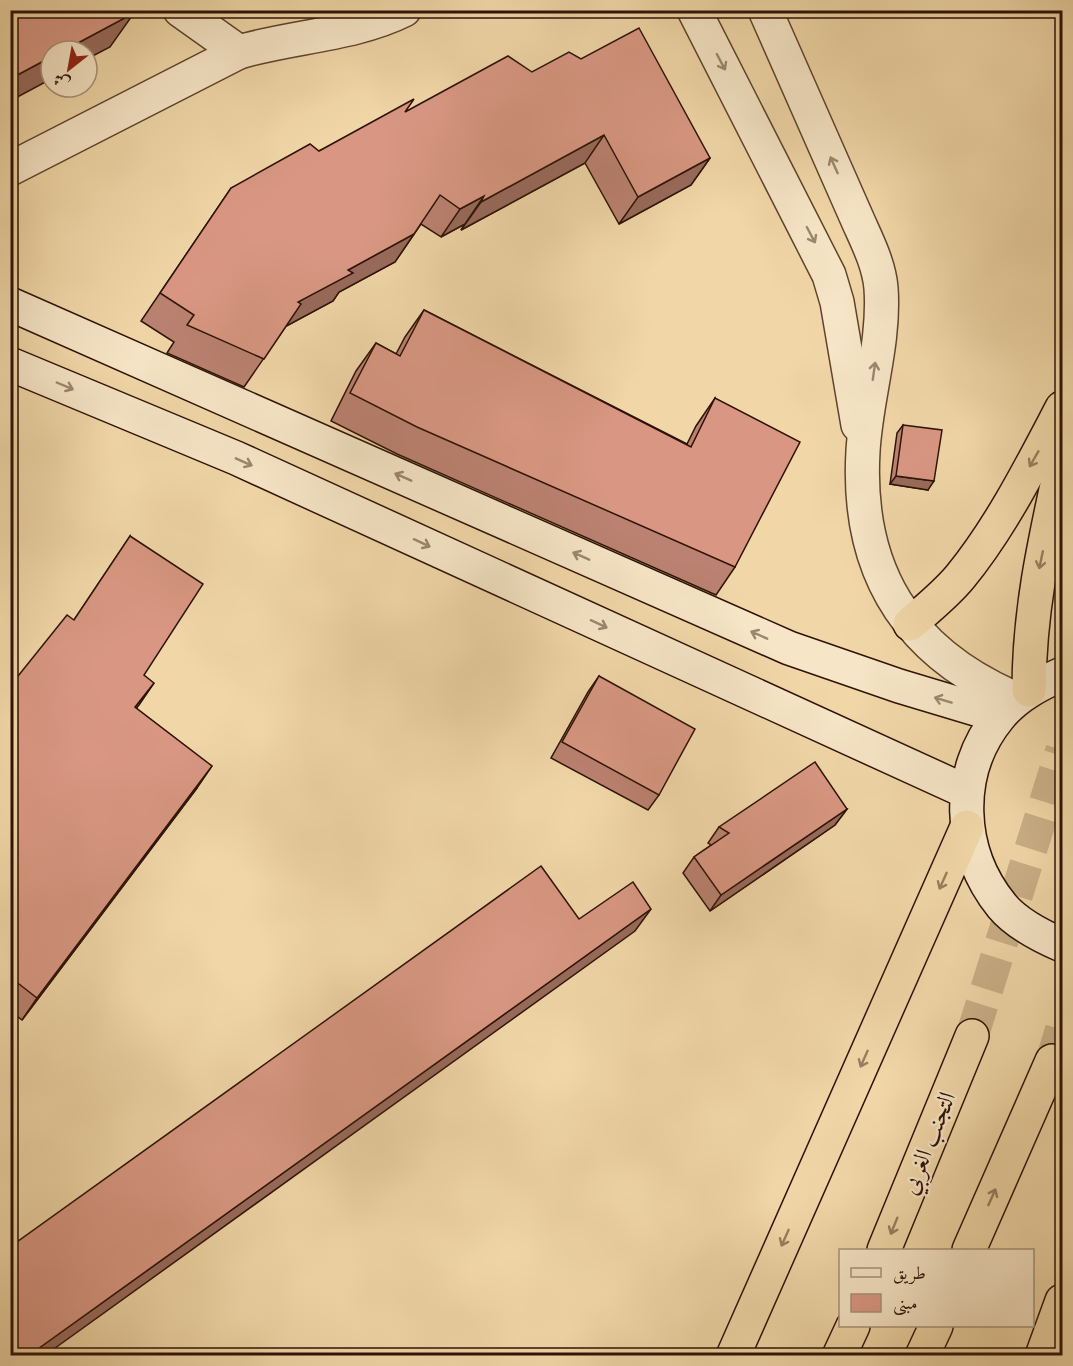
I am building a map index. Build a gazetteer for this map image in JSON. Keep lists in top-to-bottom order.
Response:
{
  "streets": {
    "highway": ["التجنب الغربي"]
  },
  "legend": ["طريق", "مبنى"],
  "north": "bottom left"
}
